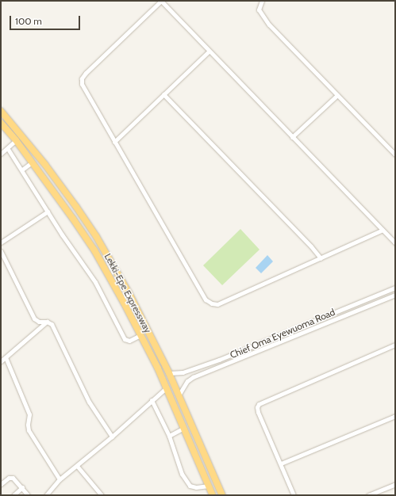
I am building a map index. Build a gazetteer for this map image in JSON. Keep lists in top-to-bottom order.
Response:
{
  "streets": {
    "highway": ["Lekki-Epe Expressway"],
    "street": ["Chief Oma Eyewuoma Road"]
  },
  "crossings": [
    ["Lekki-Epe Expressway", "Chief Oma Eyewuoma Road"]
  ],
  "scale_bar": "100 m"
}
